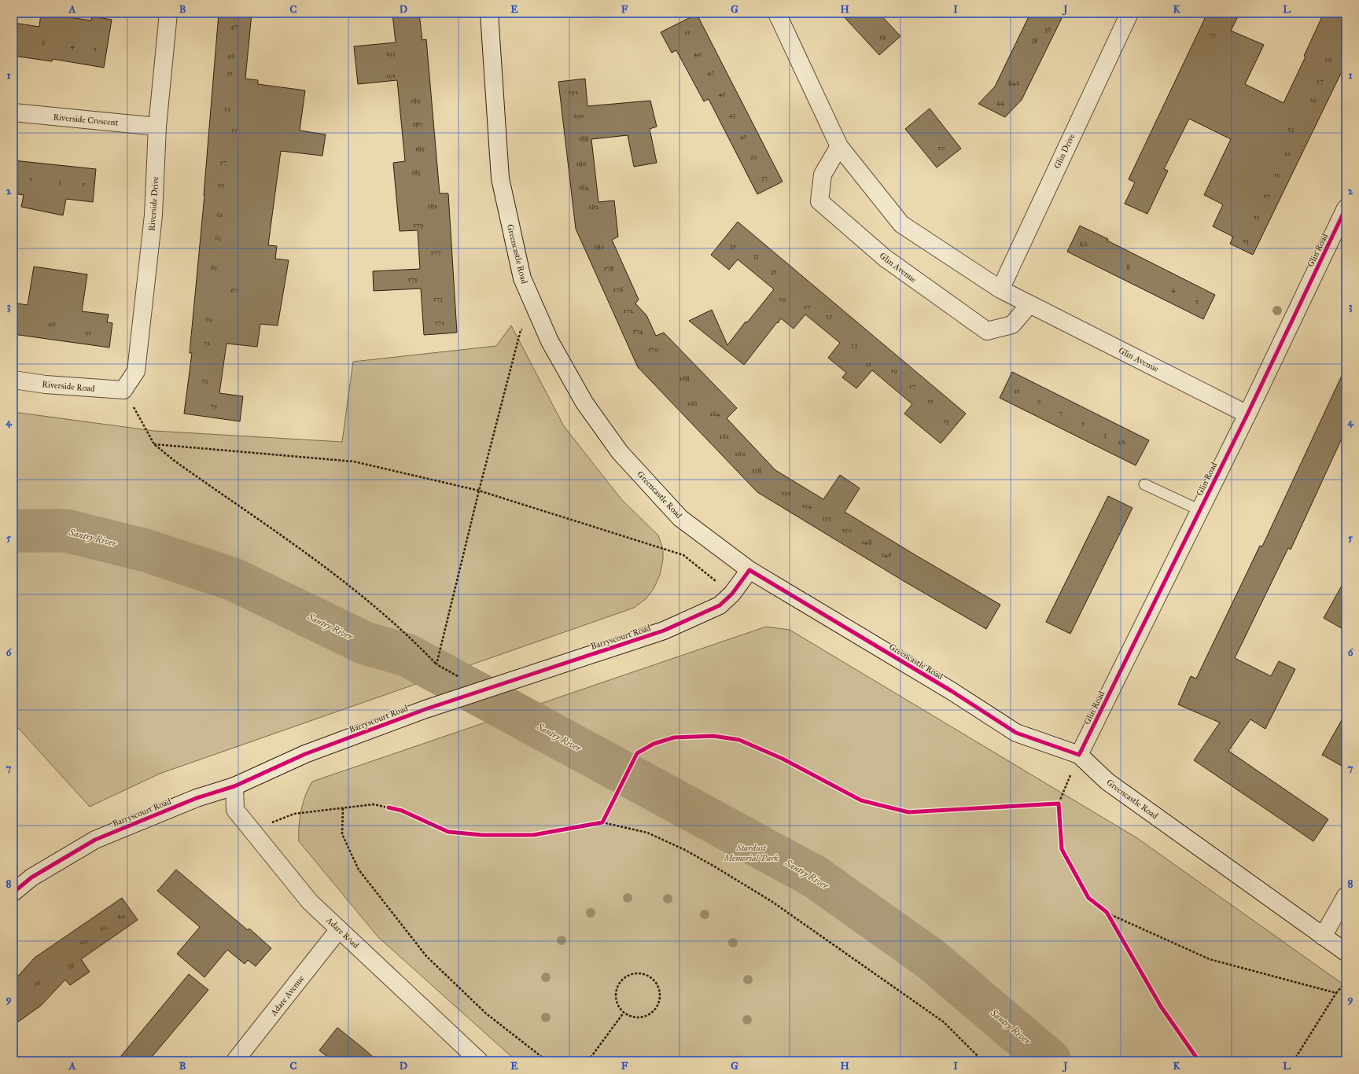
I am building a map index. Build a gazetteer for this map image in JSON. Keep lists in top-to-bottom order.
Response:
{
  "streets": {
    "street": [
      "Riverside Crescent",
      "Glin Drive",
      "Riverside Drive",
      "Glin Road",
      "Greencastle Road",
      "Glin Avenue",
      "Riverside Road",
      "Barryscourt Road",
      "Adare Road",
      "Adare Avenue"
    ]
  },
  "crossings": [
    ["Riverside Crescent", "Riverside Drive"],
    ["Glin Drive", "Glin Avenue"],
    ["Riverside Drive", "Riverside Road"],
    ["Glin Road", "Greencastle Road"],
    ["Glin Road", "Glin Avenue"],
    ["Greencastle Road", "Barryscourt Road"],
    ["Barryscourt Road", "Adare Road"],
    ["Adare Road", "Adare Avenue"]
  ],
  "water": ["Santry River"],
  "parks": ["Stardust Memorial Park"],
  "house_numbers": [
    "47",
    "36",
    "51",
    "75",
    "18",
    "38",
    "6",
    "4",
    "2",
    "193",
    "49",
    "49",
    "29",
    "47",
    "51",
    "191",
    "27",
    "842",
    "192",
    "45",
    "25",
    "189",
    "44",
    "53",
    "43",
    "190",
    "187",
    "23",
    "55",
    "41",
    "188",
    "10",
    "185",
    "21",
    "39",
    "57",
    "186",
    "183",
    "19",
    "37",
    "5",
    "3",
    "1",
    "59",
    "184",
    "17",
    "181",
    "182",
    "61",
    "15",
    "179",
    "63",
    "13",
    "8A",
    "35",
    "180",
    "177",
    "33",
    "8",
    "65",
    "178",
    "31",
    "175",
    "176",
    "4",
    "67",
    "173",
    "29",
    "2",
    "27",
    "172",
    "25",
    "69",
    "171",
    "49",
    "174",
    "51",
    "71",
    "23",
    "170",
    "21",
    "19",
    "168",
    "73",
    "17",
    "11",
    "15",
    "9",
    "166",
    "75",
    "7",
    "164",
    "13",
    "5",
    "3",
    "162",
    "1A",
    "160",
    "158",
    "156",
    "154",
    "152",
    "150",
    "148",
    "146",
    "44",
    "42",
    "40",
    "38",
    "36"
  ],
  "grid": {
    "columns": [
      "A",
      "B",
      "C",
      "D",
      "E",
      "F",
      "G",
      "H",
      "I",
      "J",
      "K",
      "L"
    ],
    "rows": [
      "1",
      "2",
      "3",
      "4",
      "5",
      "6",
      "7",
      "8",
      "9"
    ]
  }
}
